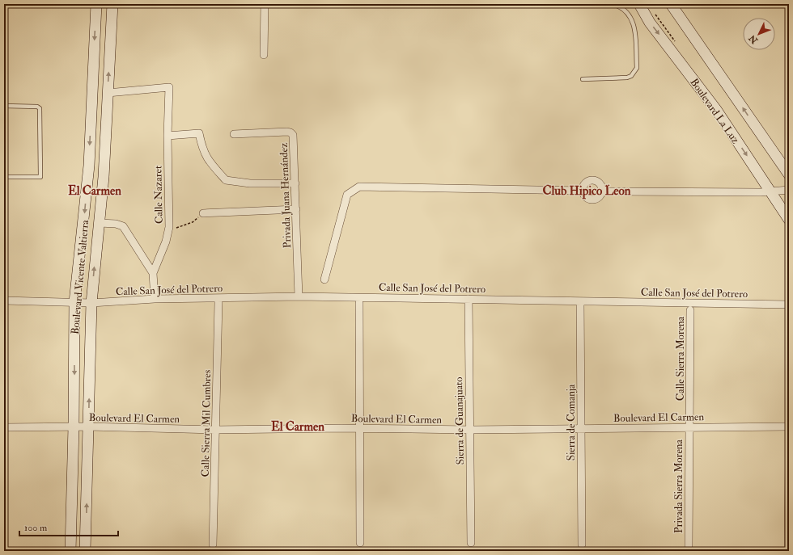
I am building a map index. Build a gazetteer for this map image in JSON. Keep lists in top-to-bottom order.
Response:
{
  "streets": {
    "main road": ["Boulevard La Luz", "Boulevard Vicente Valtierra"],
    "street": [
      "Calle Nazaret",
      "Privada Juana Hernández",
      "Calle San José del Potrero",
      "Calle Sierra Morena",
      "Boulevard El Carmen",
      "Sierra de Guanajuato",
      "Sierra de Comanja",
      "Calle Sierra Mil Cumbres",
      "Privada Sierra Morena"
    ]
  },
  "crossings": [
    ["Calle Nazaret", "Boulevard Vicente Valtierra"],
    ["Calle Nazaret", "Calle San José del Potrero"],
    ["Privada Juana Hernández", "Calle San José del Potrero"],
    ["Boulevard Vicente Valtierra", "Calle San José del Potrero"],
    ["Boulevard Vicente Valtierra", "Boulevard El Carmen"],
    ["Calle San José del Potrero", "Sierra de Guanajuato"],
    ["Calle San José del Potrero", "Sierra de Comanja"],
    ["Calle Sierra Morena", "Boulevard El Carmen"],
    ["Calle Sierra Morena", "Privada Sierra Morena"],
    ["Boulevard El Carmen", "Sierra de Guanajuato"],
    ["Boulevard El Carmen", "Sierra de Comanja"],
    ["Boulevard El Carmen", "Calle Sierra Mil Cumbres"],
    ["Boulevard El Carmen", "Privada Sierra Morena"]
  ],
  "districts": ["El Carmen", "Club Hipico Leon", "El Carmen"],
  "scale_bar": "100 m",
  "north": "bottom left"
}
